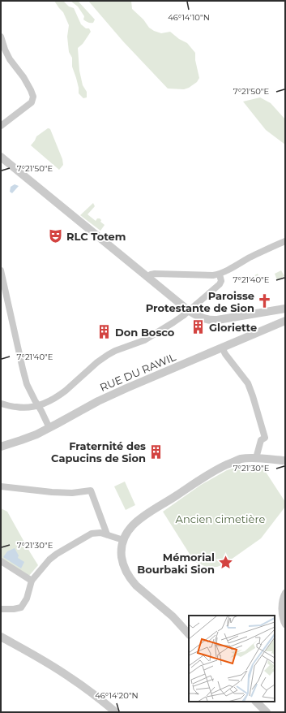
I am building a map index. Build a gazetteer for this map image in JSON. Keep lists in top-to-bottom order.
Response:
{
  "streets": {
    "street": ["RUE DU RAWIL"]
  },
  "parks": ["Ancien cimetière"],
  "places": {
    "theatre": ["RLC Totem"],
    "church": ["Paroisse Protestante de Sion"],
    "building": ["Gloriette", "Don Bosco", "Fraternité des Capucins de Sion"],
    "place": ["Mémorial Bourbaki Sion"]
  },
  "coordinates": [
    "46°14'10\"N",
    "7°21'50\"E",
    "7°21'40\"E",
    "7°21'30\"E",
    "46°14'20\"N"
  ]
}
